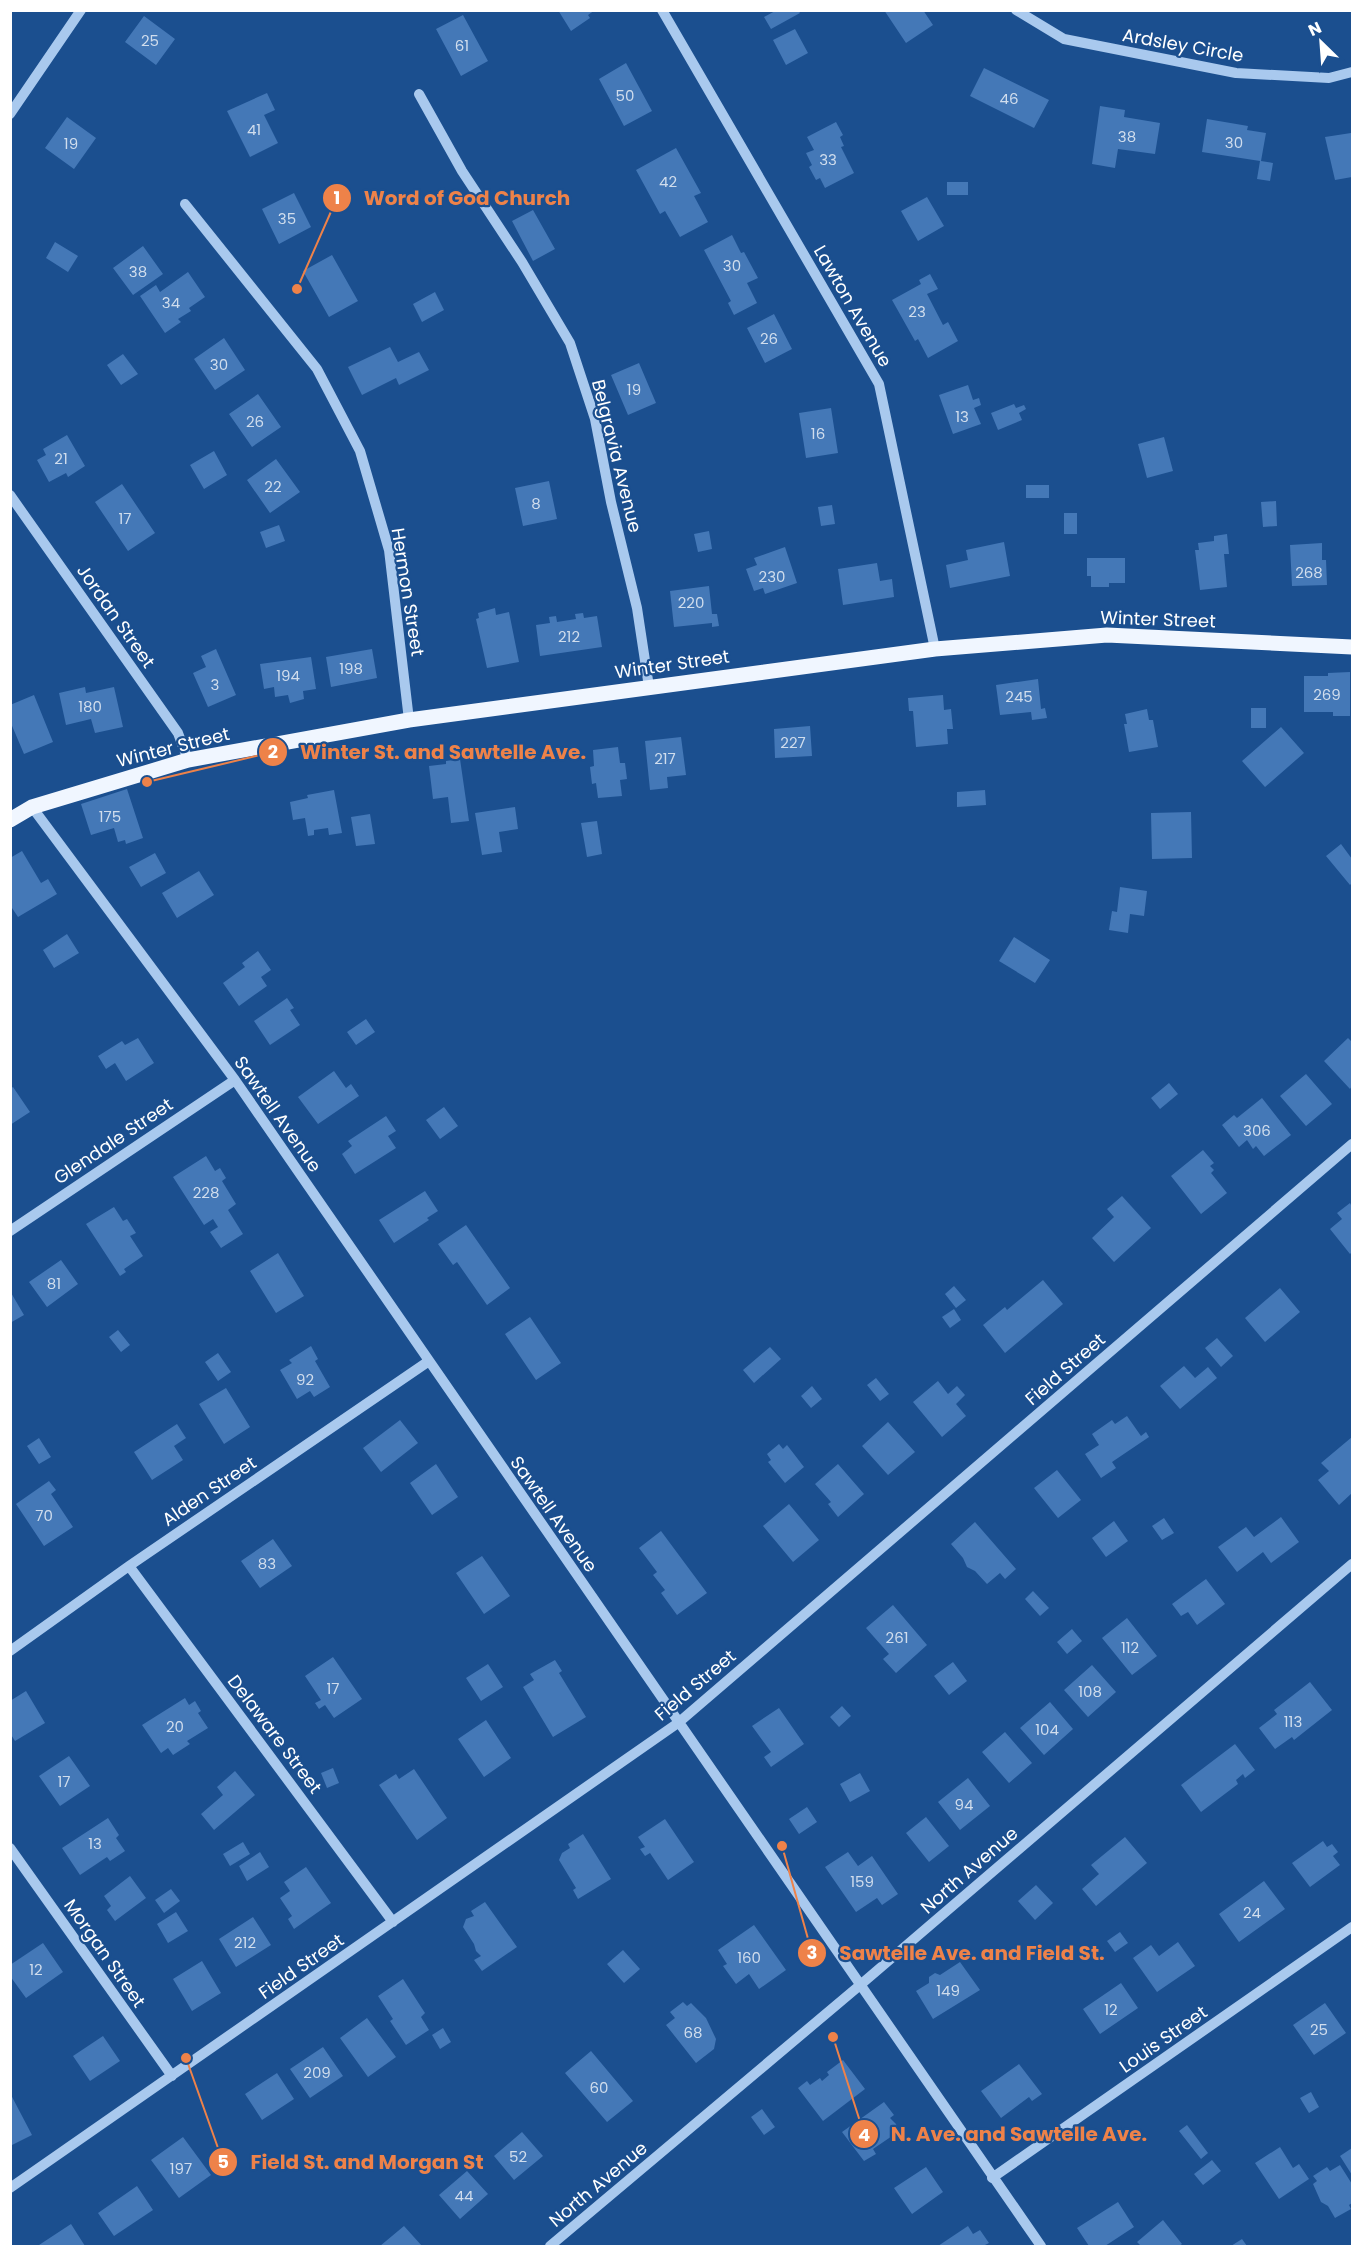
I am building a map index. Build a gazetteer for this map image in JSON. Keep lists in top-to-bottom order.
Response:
{
  "streets": {
    "main road": ["Winter Street"],
    "street": [
      "Ardsley Circle",
      "Lawton Avenue",
      "Belgravia Avenue",
      "Hermon Street",
      "Jordan Street",
      "Sawtell Avenue",
      "Glendale Street",
      "Field Street",
      "Alden Street",
      "Delaware Street",
      "North Avenue",
      "Morgan Street",
      "Louis Street"
    ]
  },
  "crossings": [
    ["Lawton Avenue", "Winter Street"],
    ["Belgravia Avenue", "Winter Street"],
    ["Hermon Street", "Winter Street"],
    ["Jordan Street", "Winter Street"],
    ["Winter Street", "Sawtell Avenue"],
    ["Sawtell Avenue", "Glendale Street"],
    ["Sawtell Avenue", "Field Street"],
    ["Sawtell Avenue", "Alden Street"],
    ["Sawtell Avenue", "North Avenue"],
    ["Sawtell Avenue", "Louis Street"],
    ["Field Street", "Delaware Street"],
    ["Field Street", "Morgan Street"],
    ["Alden Street", "Delaware Street"]
  ],
  "places": [
    "Word of God Church",
    "Winter St. and Sawtelle Ave.",
    "Sawtelle Ave. and Field St.",
    "N. Ave. and Sawtelle Ave.",
    "Field St. and Morgan St"
  ],
  "house_numbers": [
    "25",
    "61",
    "50",
    "46",
    "41",
    "38",
    "30",
    "19",
    "33",
    "42",
    "35",
    "30",
    "38",
    "34",
    "23",
    "26",
    "30",
    "19",
    "13",
    "26",
    "16",
    "21",
    "22",
    "8",
    "17",
    "268",
    "230",
    "220",
    "212",
    "198",
    "194",
    "3",
    "269",
    "245",
    "180",
    "227",
    "217",
    "175",
    "306",
    "228",
    "81",
    "92",
    "70",
    "83",
    "261",
    "112",
    "17",
    "108",
    "113",
    "20",
    "104",
    "17",
    "94",
    "13",
    "159",
    "24",
    "212",
    "160",
    "12",
    "149",
    "12",
    "25",
    "68",
    "209",
    "60",
    "52",
    "197",
    "44"
  ],
  "north": "top left"
}
